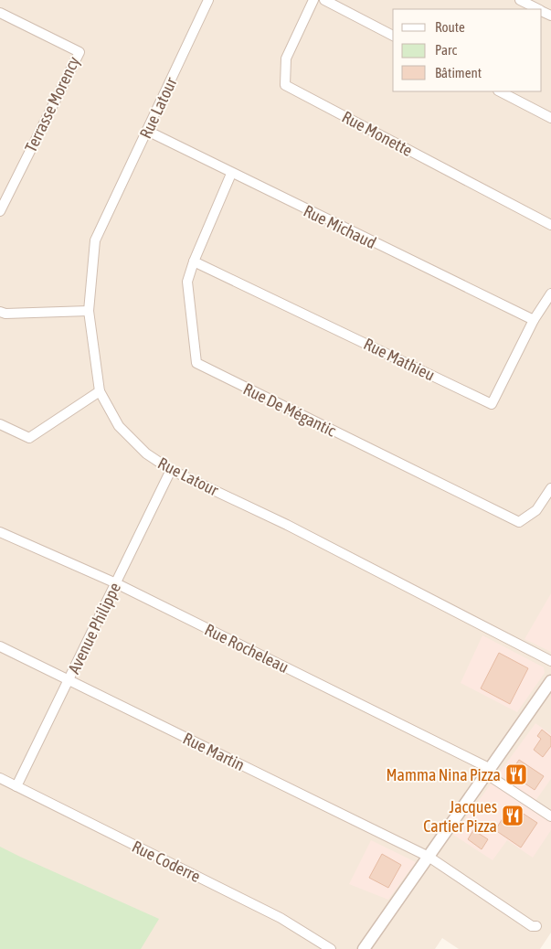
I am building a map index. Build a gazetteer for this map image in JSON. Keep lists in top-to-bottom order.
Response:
{
  "streets": {
    "street": [
      "Terrasse Morency",
      "Rue Latour",
      "Rue Monette",
      "Rue Michaud",
      "Rue Mathieu",
      "Rue De Mégantic",
      "Avenue Philippe",
      "Rue Rocheleau",
      "Rue Martin",
      "Rue Coderre"
    ]
  },
  "crossings": [
    ["Rue Latour", "Rue Michaud"],
    ["Rue Latour", "Avenue Philippe"],
    ["Rue Michaud", "Rue Mathieu"],
    ["Rue Michaud", "Rue De Mégantic"],
    ["Rue Mathieu", "Rue De Mégantic"],
    ["Avenue Philippe", "Rue Rocheleau"],
    ["Avenue Philippe", "Rue Martin"],
    ["Avenue Philippe", "Rue Coderre"]
  ],
  "places": {
    "restaurant": ["Mamma Nina Pizza", "Jacques Cartier Pizza"]
  },
  "legend": ["Route", "Parc", "Bâtiment"]
}
